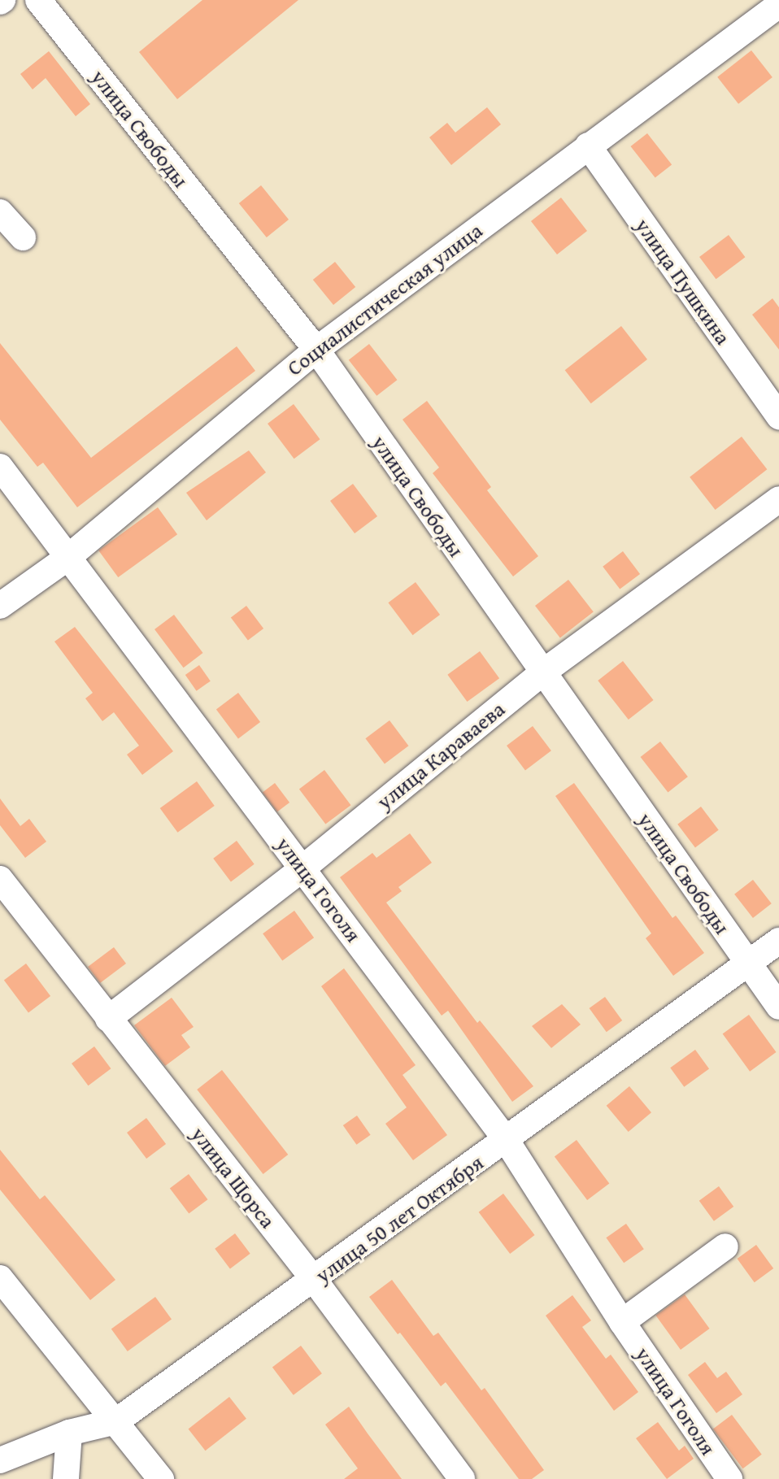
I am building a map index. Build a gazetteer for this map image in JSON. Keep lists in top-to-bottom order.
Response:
{
  "streets": {
    "street": [
      "улица Свободы",
      "улица Пушкина",
      "Социалистическая улица",
      "улица Караваева",
      "улица Гоголя",
      "улица Щорса",
      "улица 50 лет Октября"
    ]
  },
  "crossings": [
    ["улица Свободы", "Социалистическая улица"],
    ["улица Свободы", "улица Караваева"],
    ["улица Свободы", "улица 50 лет Октября"],
    ["улица Пушкина", "Социалистическая улица"],
    ["Социалистическая улица", "улица Гоголя"],
    ["улица Караваева", "улица Гоголя"],
    ["улица Караваева", "улица Щорса"],
    ["улица Гоголя", "улица 50 лет Октября"],
    ["улица Щорса", "улица 50 лет Октября"]
  ]
}
